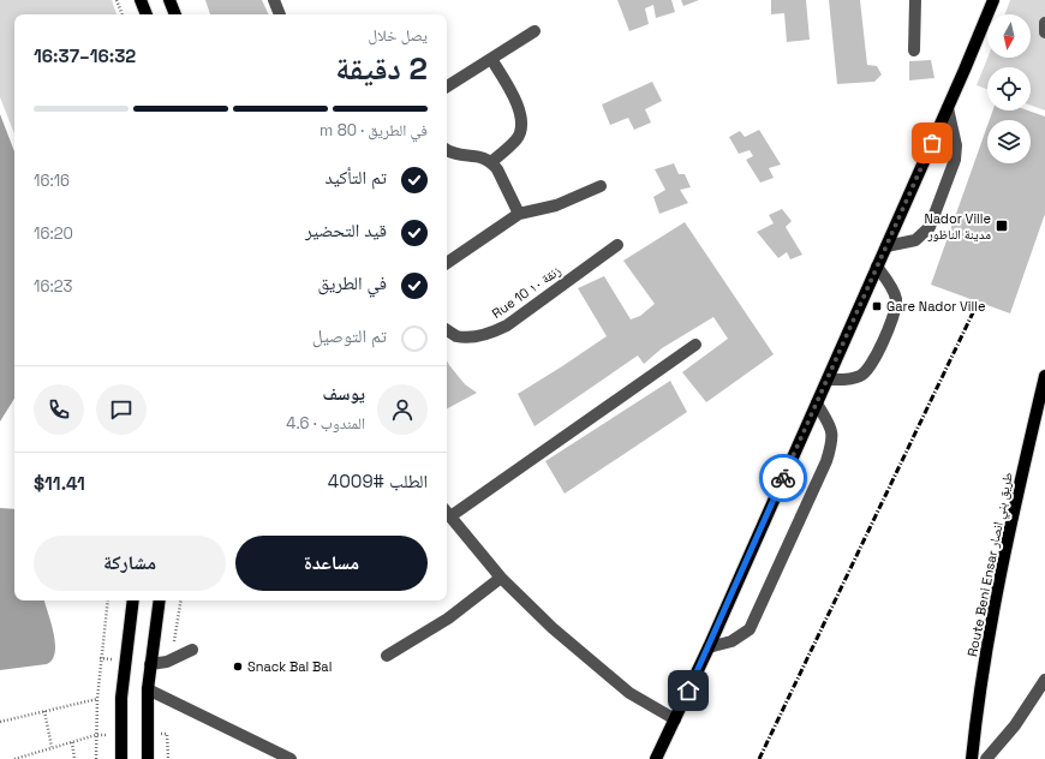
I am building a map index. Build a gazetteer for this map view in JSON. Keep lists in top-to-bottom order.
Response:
{
  "streets": {
    "main road": ["Route Beni Ensar طريق بني انصار"],
    "street": ["Rue 10 زنقة ١٠"]
  },
  "places": {
    "transit": ["Nador Ville مدينة الناظور", "Gare Nador Ville"],
    "other": ["Snack Bal Bal"]
  },
  "north": "bottom",
  "page": {
    "heading": ["2 دقيقة", "يصل خلال", "16:32–16:37"],
    "panel": [
      "يوسف",
      "المندوب · 4.6",
      "الطلب #4009",
      "$11.41"
    ],
    "bar": "في الطريق · 80 m",
    "list": [
      ["تم التأكيد", "16:16"],
      ["قيد التحضير", "16:20"],
      ["في الطريق", "16:23"],
      "تم التوصيل"
    ],
    "buttons": ["مساعدة", "مشاركة"]
  }
}
